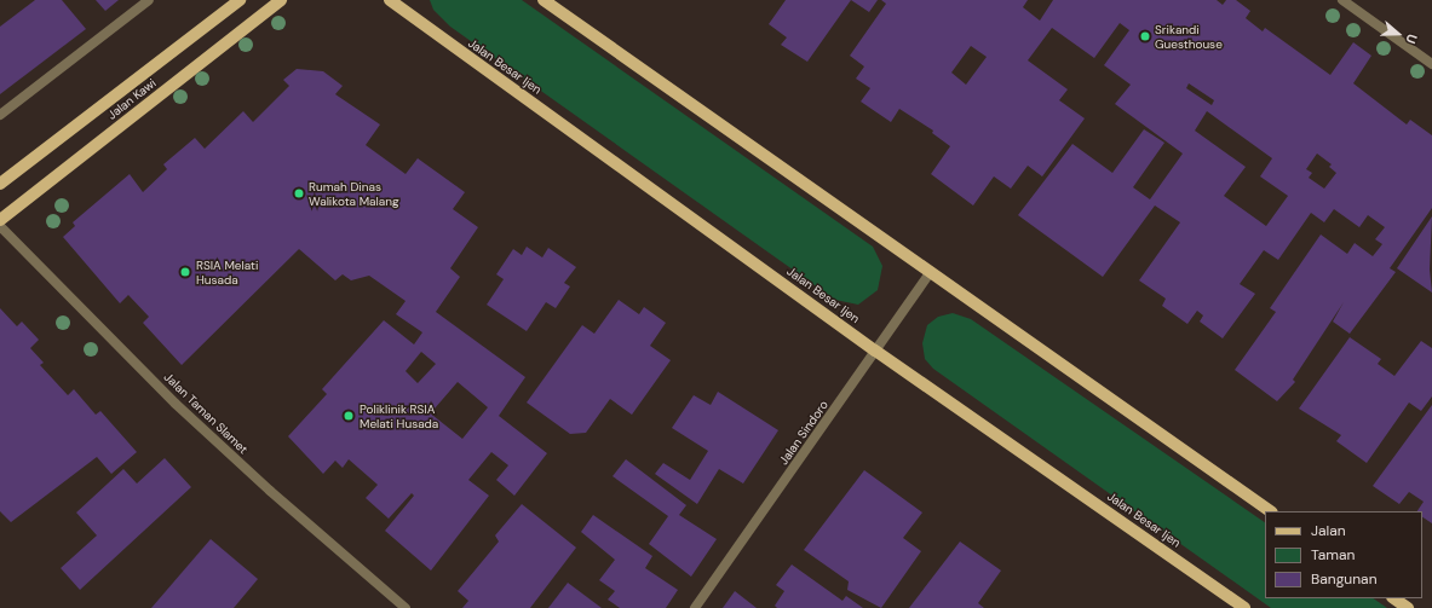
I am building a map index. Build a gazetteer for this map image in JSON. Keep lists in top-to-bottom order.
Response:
{
  "streets": {
    "main road": ["Jalan Besar Ijen", "Jalan Kawi"],
    "street": ["Jalan Taman Slamet", "Jalan Sindoro"]
  },
  "crossings": [
    ["Jalan Besar Ijen", "Jalan Sindoro"]
  ],
  "places": [
    "Srikandi Guesthouse",
    "Rumah Dinas Walikota Malang",
    "RSIA Melati Husada",
    "Poliklinik RSIA Melati Husada"
  ],
  "legend": ["Jalan", "Taman", "Bangunan"],
  "north": "right"
}
